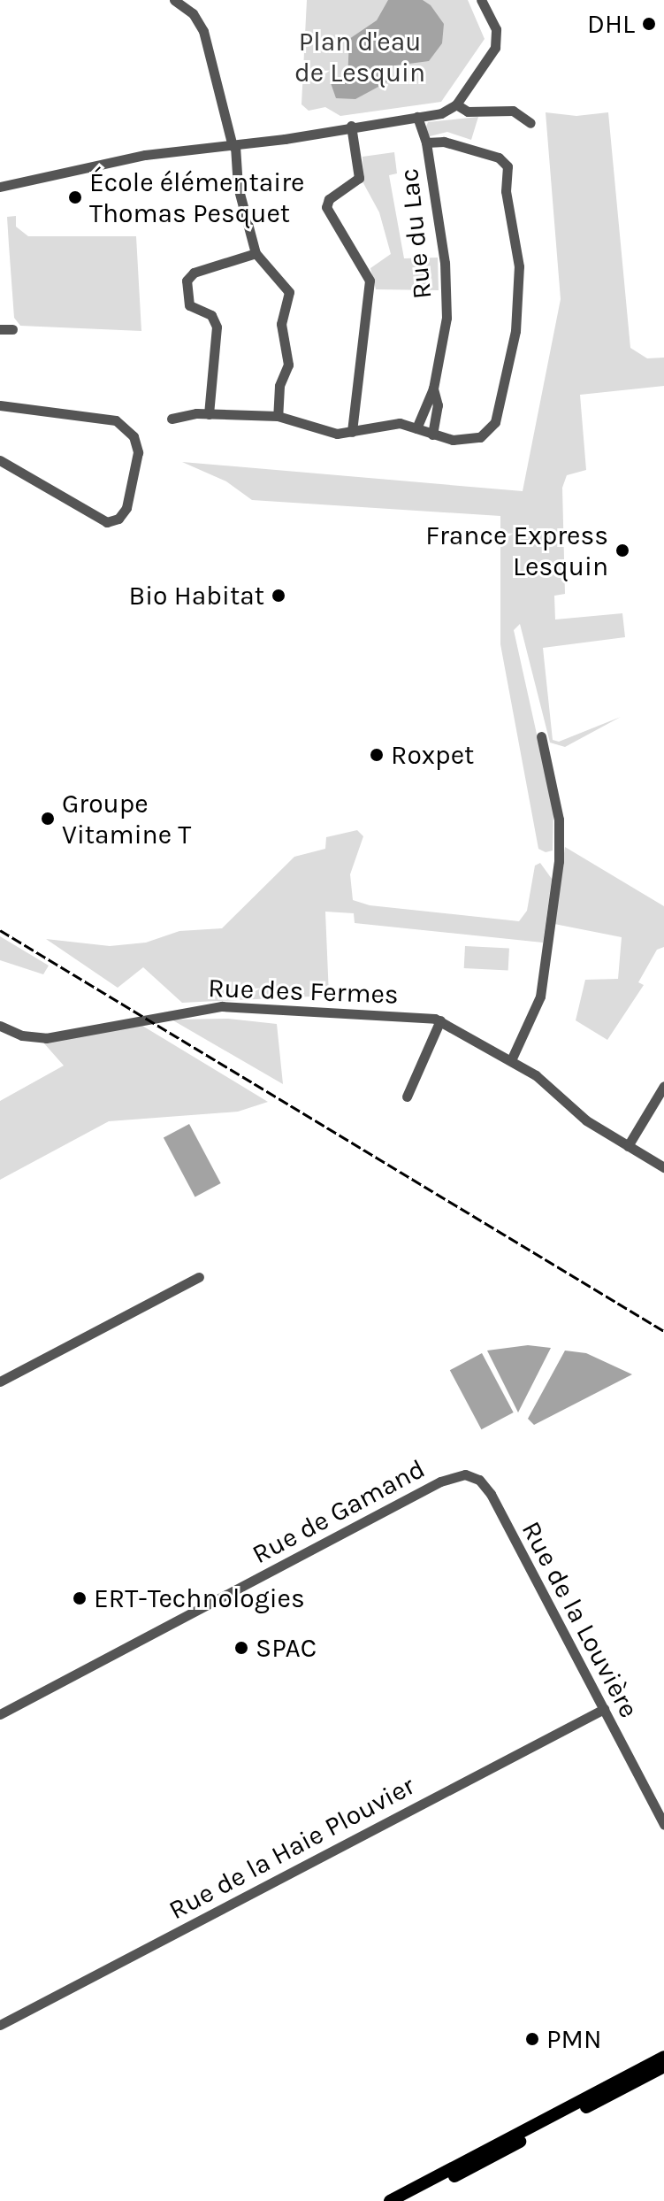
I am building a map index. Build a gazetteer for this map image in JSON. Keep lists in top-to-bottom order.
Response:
{
  "streets": {
    "street": [
      "Rue du Lac",
      "Rue des Fermes",
      "Rue de Gamand",
      "Rue de la Louvière",
      "Rue de la Haie Plouvier"
    ]
  },
  "crossings": [
    ["Rue de Gamand", "Rue de la Louvière"],
    ["Rue de la Louvière", "Rue de la Haie Plouvier"]
  ],
  "parks": ["Plan d'eau de Lesquin"],
  "places": [
    "DHL",
    "École élémentaire Thomas Pesquet",
    "France Express Lesquin",
    "Bio Habitat",
    "Roxpet",
    "Groupe Vitamine T",
    "ERT-Technologies",
    "SPAC",
    "PMN"
  ]
}
